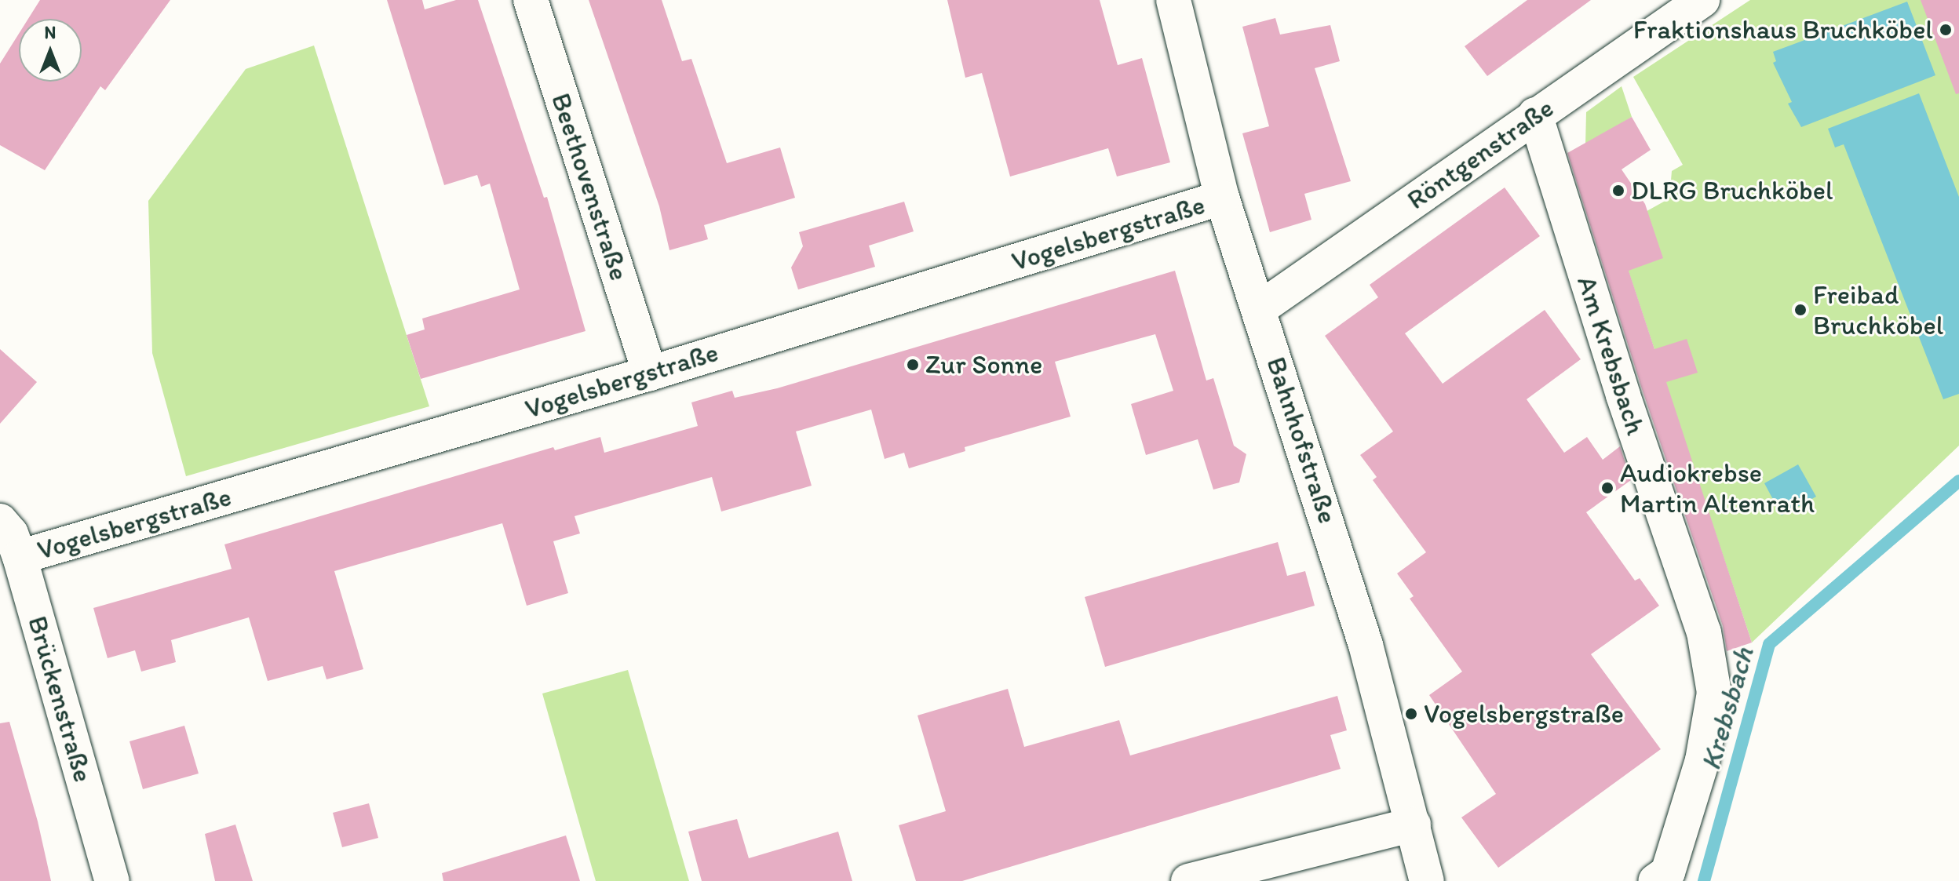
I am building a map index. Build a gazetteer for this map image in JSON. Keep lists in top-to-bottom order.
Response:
{
  "streets": {
    "street": [
      "Röntgenstraße",
      "Beethovenstraße",
      "Vogelsbergstraße",
      "Am Krebsbach",
      "Bahnhofstraße",
      "Brückenstraße"
    ]
  },
  "crossings": [
    ["Röntgenstraße", "Am Krebsbach"],
    ["Röntgenstraße", "Bahnhofstraße"],
    ["Beethovenstraße", "Vogelsbergstraße"],
    ["Vogelsbergstraße", "Bahnhofstraße"],
    ["Vogelsbergstraße", "Brückenstraße"]
  ],
  "water": ["Krebsbach"],
  "places": [
    "Fraktionshaus Bruchköbel",
    "DLRG Bruchköbel",
    "Freibad Bruchköbel",
    "Zur Sonne",
    "Audiokrebse Martin Altenrath",
    "Vogelsbergstraße"
  ],
  "north": "top"
}
